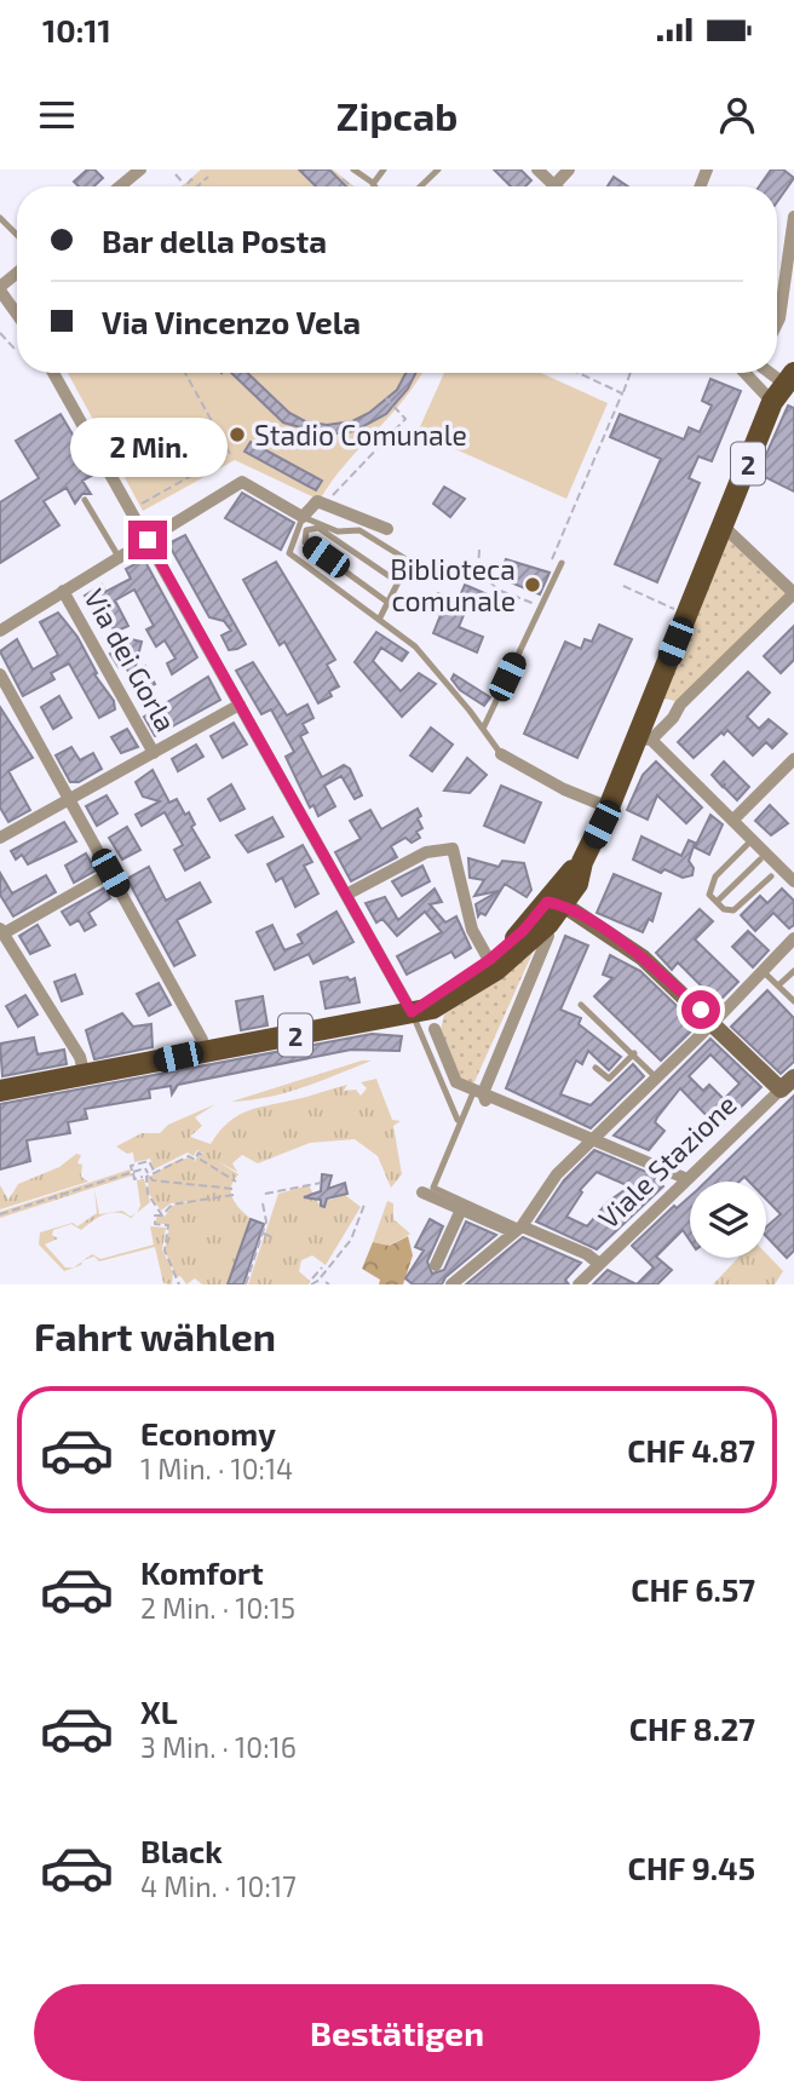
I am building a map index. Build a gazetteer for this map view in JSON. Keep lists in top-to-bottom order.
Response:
{
  "streets": {
    "main road": ["2"],
    "street": ["Via dei Gorla", "Viale Stazione"]
  },
  "places": ["Stadio Comunale", "Biblioteca comunale"],
  "page": {
    "status": "10:11",
    "header": "Zipcab",
    "banner": ["Bar della Posta", "Via Vincenzo Vela"],
    "bubble": "2 Min.",
    "heading": "Fahrt wählen",
    "list": [
      {
        "name": "Economy",
        "note": "1 Min. · 10:14",
        "value": "CHF 4.87"
      },
      {
        "name": "Komfort",
        "note": "2 Min. · 10:15",
        "value": "CHF 6.57"
      },
      {
        "name": "XL",
        "note": "3 Min. · 10:16",
        "value": "CHF 8.27"
      },
      {
        "name": "Black",
        "note": "4 Min. · 10:17",
        "value": "CHF 9.45"
      }
    ],
    "buttons": "Bestätigen"
  }
}
